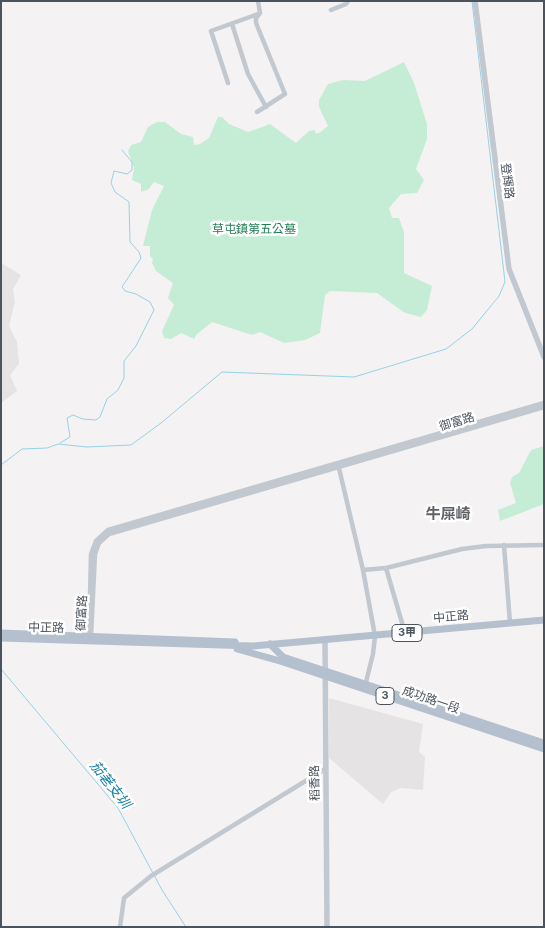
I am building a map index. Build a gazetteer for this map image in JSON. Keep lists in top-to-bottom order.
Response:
{
  "streets": {
    "main road": [
      "中正路",
      "3甲",
      "3",
      "成功路一段"
    ],
    "street": ["登輝路", "御富路", "稻香路"]
  },
  "crossings": [
    ["御富路", "中正路"],
    ["中正路", "成功路一段"],
    ["中正路", "稻香路"],
    ["成功路一段", "稻香路"]
  ],
  "districts": ["牛屎崎"],
  "water": ["茄荖支圳"],
  "parks": ["草屯鎮第五公墓"]
}
